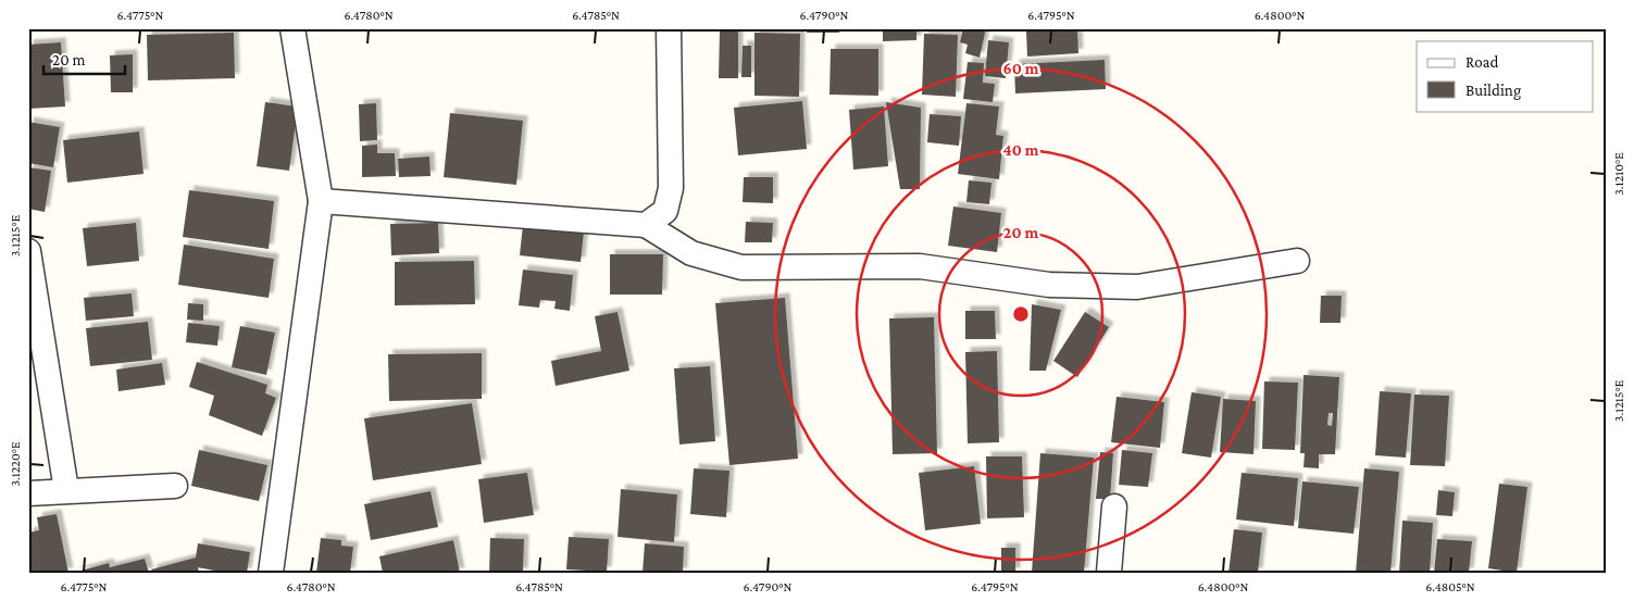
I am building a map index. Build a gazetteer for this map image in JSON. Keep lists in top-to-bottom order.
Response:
{
  "legend": ["Road", "Building"],
  "scale_bar": "20 m",
  "coordinates": [
    "6.4775°N",
    "6.4780°N",
    "6.4785°N",
    "6.4790°N",
    "6.4795°N",
    "6.4800°N",
    "3.1210°E",
    "3.1215°E",
    "3.1220°E",
    "6.4805°N"
  ],
  "rings": ["60 m", "40 m", "20 m"]
}
